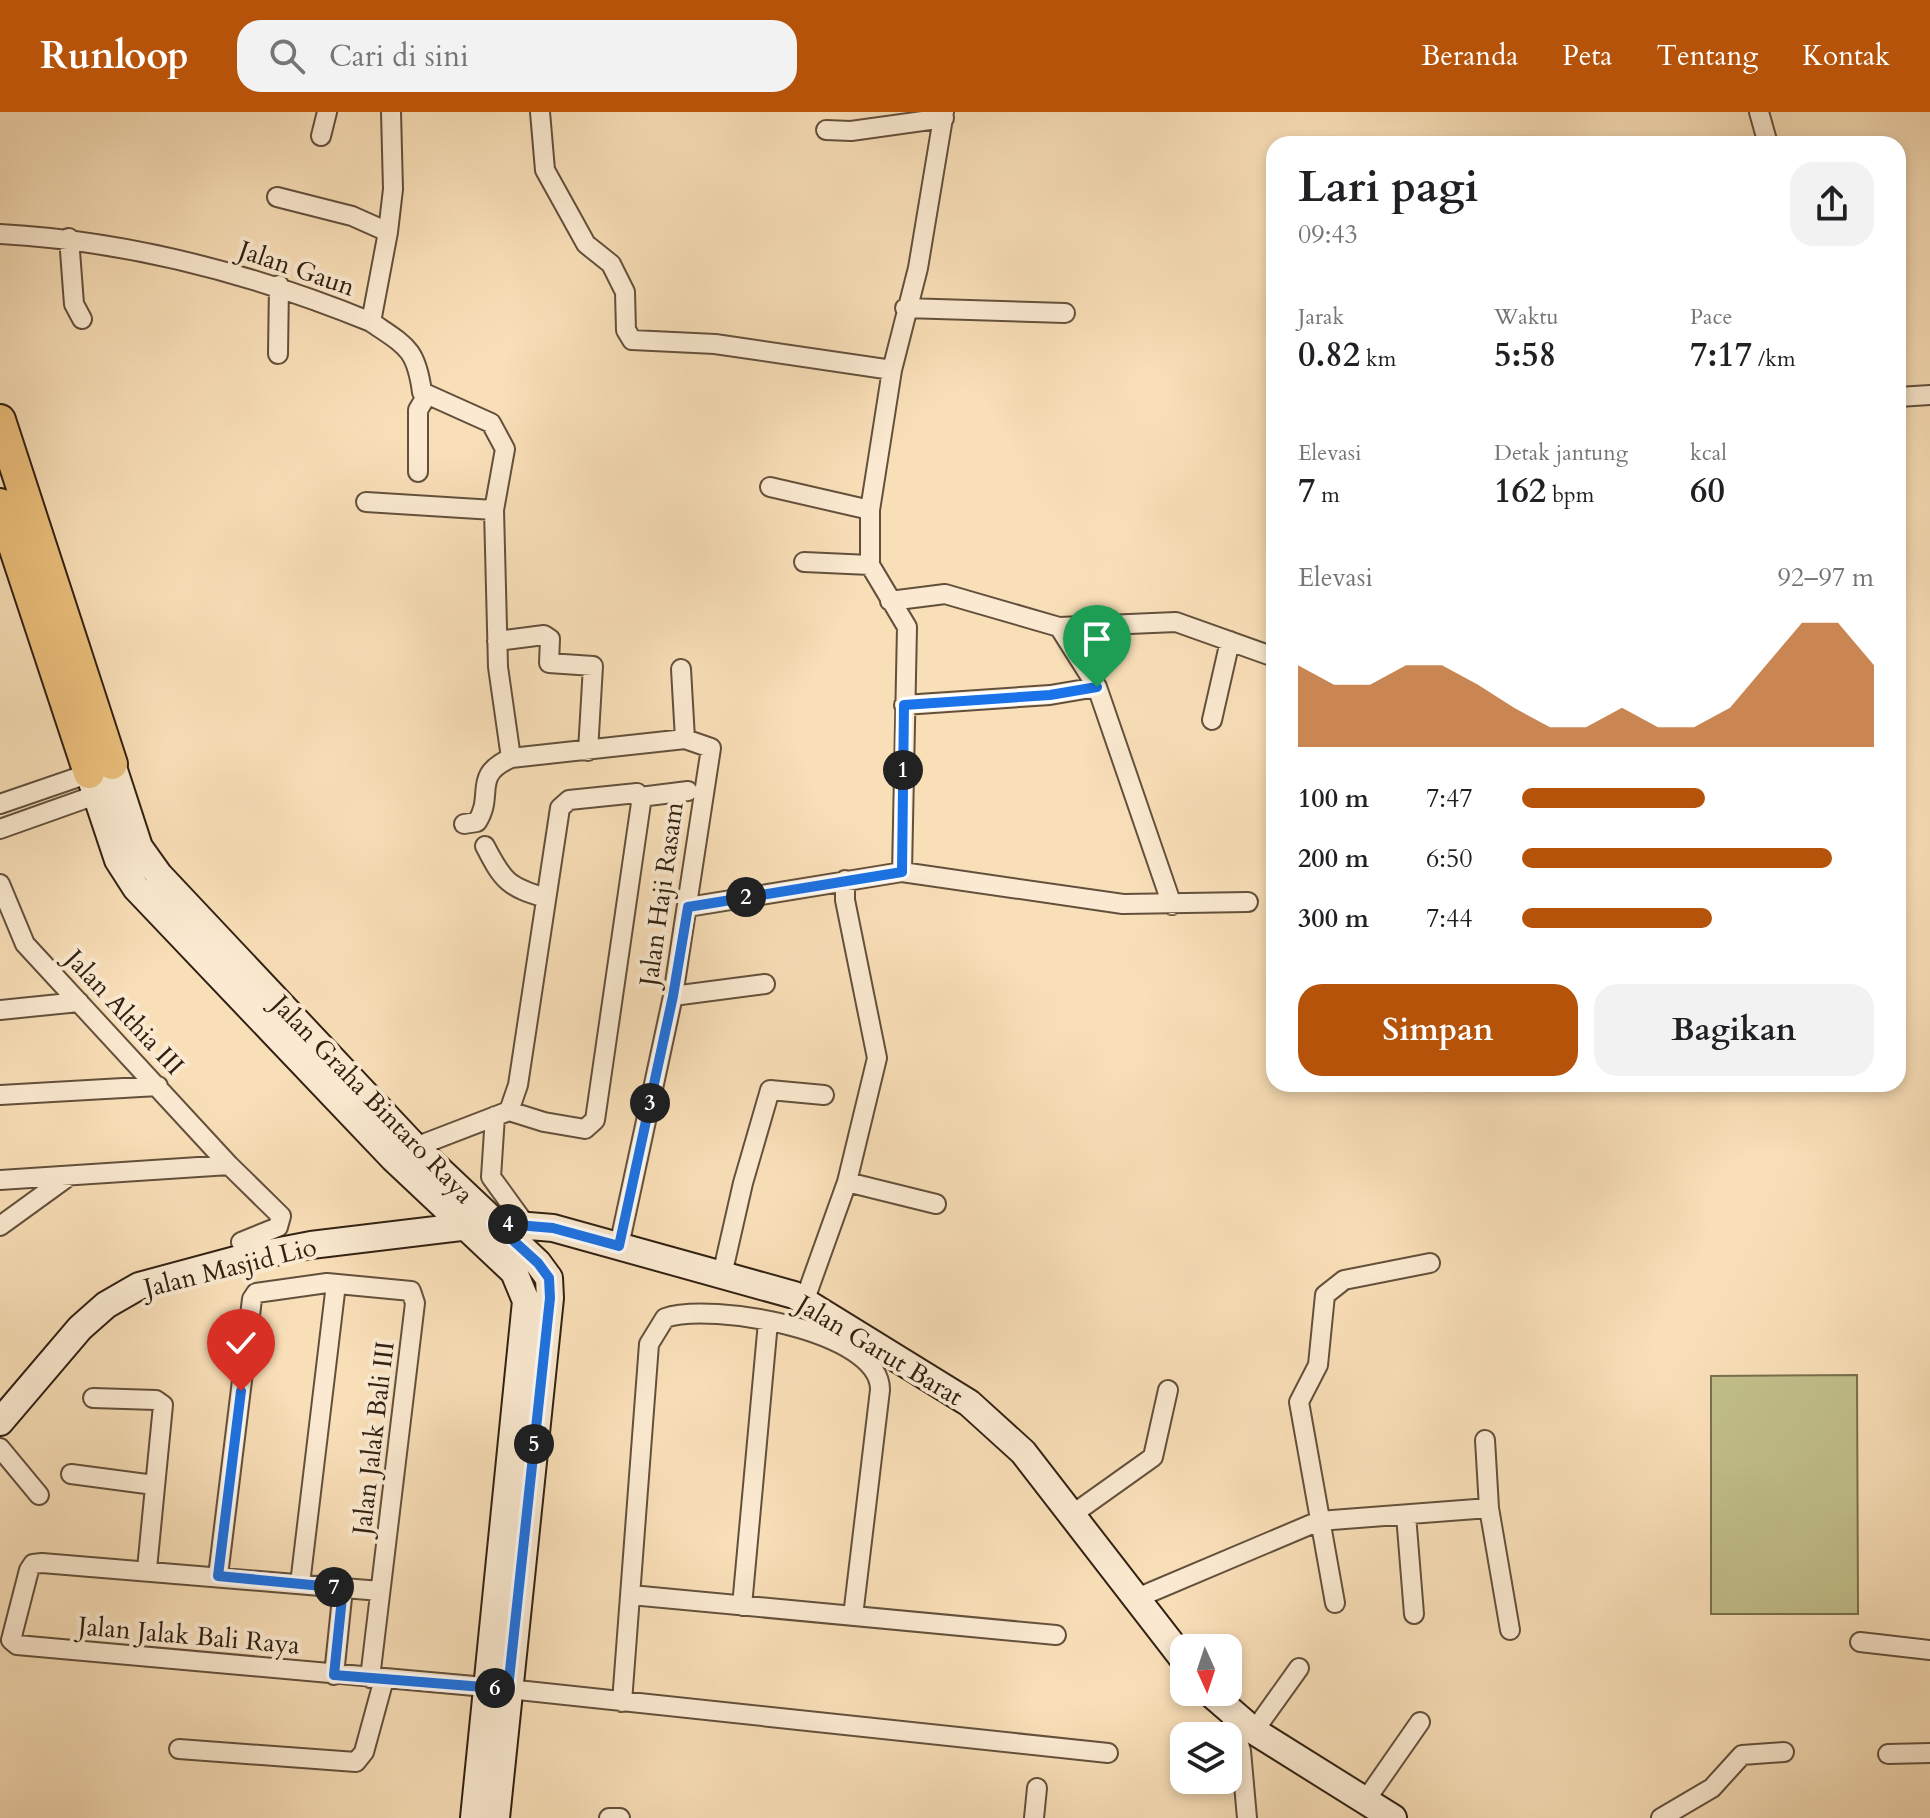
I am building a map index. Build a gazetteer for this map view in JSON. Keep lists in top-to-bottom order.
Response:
{
  "streets": {
    "main road": ["Jalan Graha Bintaro Raya", "Jalan Masjid Lio", "Jalan Garut Barat"],
    "street": [
      "Jalan Gaun",
      "Jalan Haji Rasam",
      "Jalan Althia III",
      "Jalan Jalak Bali III",
      "Jalan Jalak Bali Raya"
    ]
  },
  "crossings": [
    ["Jalan Haji Rasam", "Jalan Garut Barat"],
    ["Jalan Graha Bintaro Raya", "Jalan Masjid Lio"],
    ["Jalan Graha Bintaro Raya", "Jalan Garut Barat"],
    ["Jalan Graha Bintaro Raya", "Jalan Jalak Bali Raya"],
    ["Jalan Masjid Lio", "Jalan Garut Barat"],
    ["Jalan Jalak Bali III", "Jalan Jalak Bali Raya"]
  ],
  "north": "bottom",
  "page": {
    "header": "Runloop",
    "search": "Cari di sini",
    "nav": [
      "Beranda",
      "Peta",
      "Tentang",
      "Kontak"
    ],
    "heading": ["Lari pagi", "09:43"],
    "stats": [
      ["Jarak", "0.82 km"],
      ["Waktu", "5:58"],
      ["Pace", "7:17 /km"],
      ["Elevasi", "7 m"],
      ["Detak jantung", "162 bpm"],
      ["kcal", "60"]
    ],
    "chart": ["Elevasi", "92–97 m"],
    "pins": [
      "1",
      "2",
      "3",
      "4",
      "5",
      "7",
      "6"
    ],
    "list": [
      {
        "name": "100 m",
        "note": "7:47"
      },
      {
        "name": "200 m",
        "note": "6:50"
      },
      {
        "name": "300 m",
        "note": "7:44"
      }
    ],
    "buttons": ["Simpan", "Bagikan"]
  }
}
